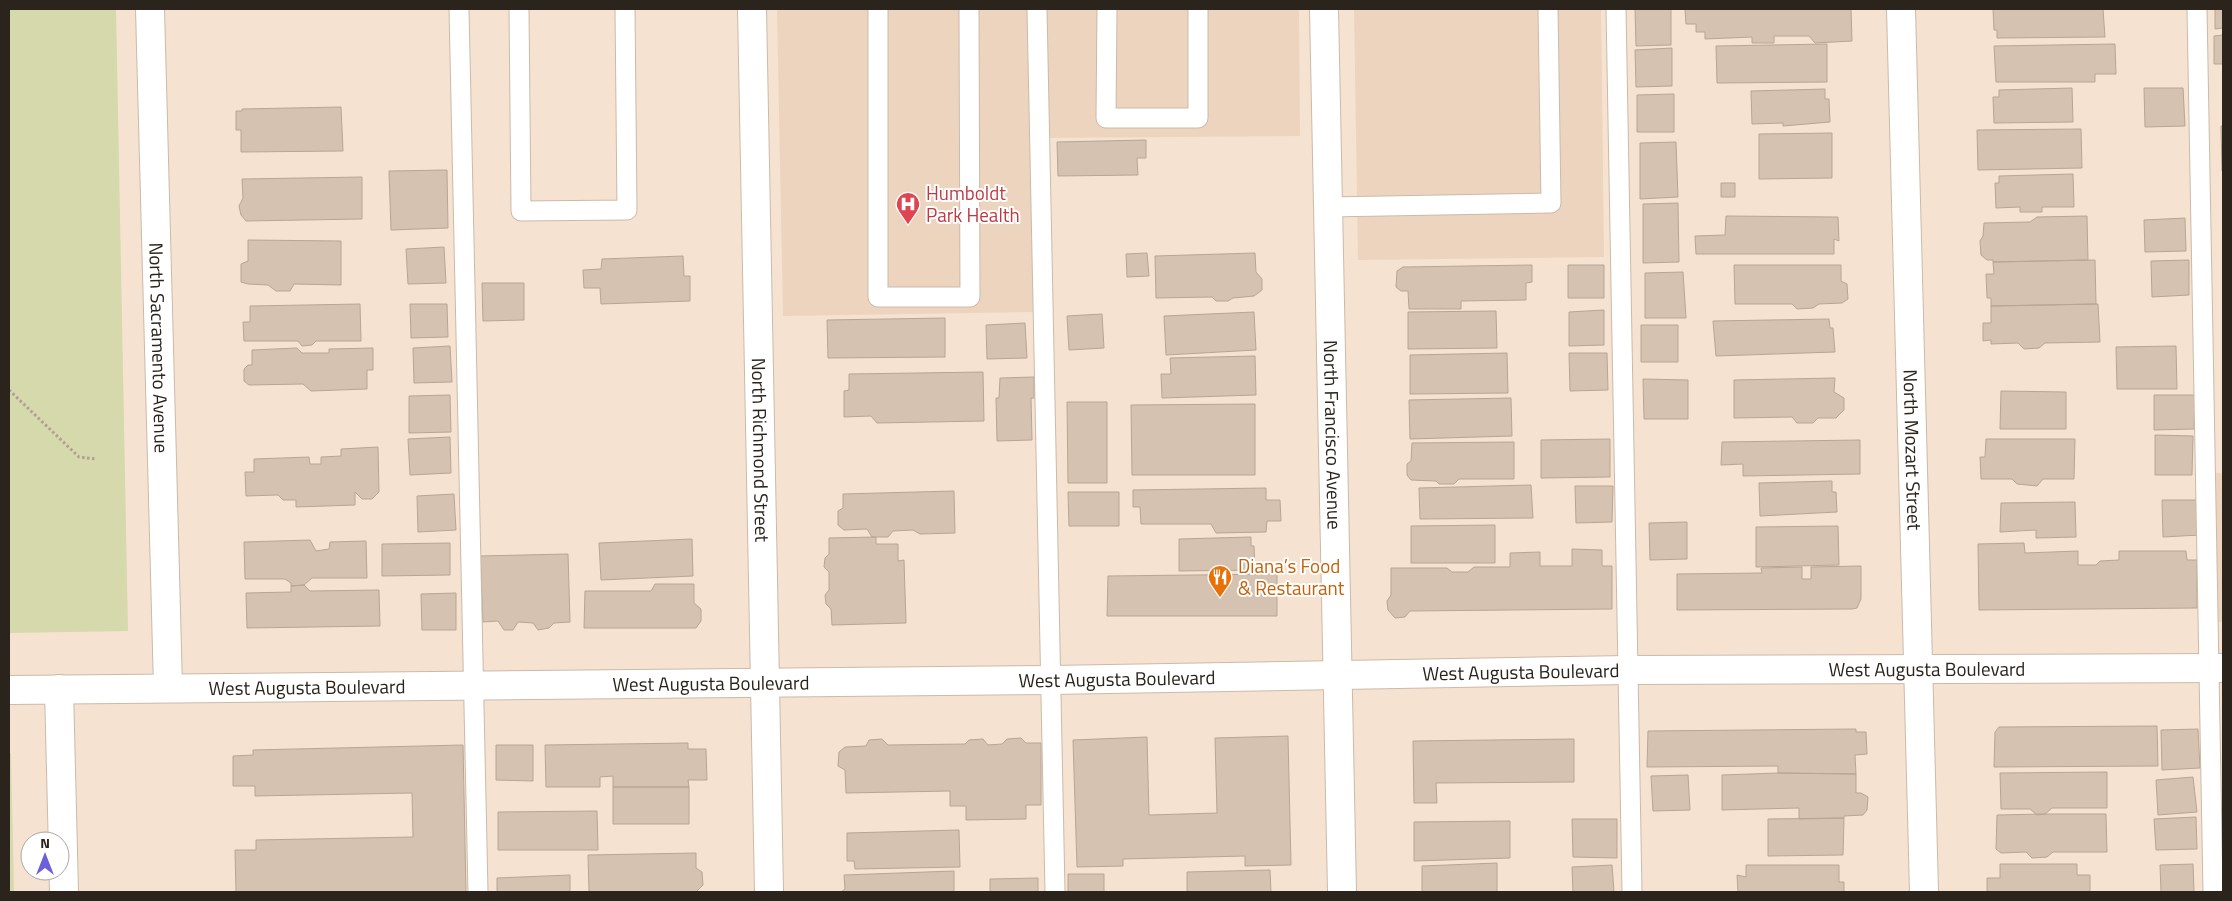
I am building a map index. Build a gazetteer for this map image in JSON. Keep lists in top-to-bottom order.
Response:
{
  "streets": {
    "street": [
      "North Sacramento Avenue",
      "North Francisco Avenue",
      "North Richmond Street",
      "North Mozart Street",
      "West Augusta Boulevard"
    ]
  },
  "crossings": [
    ["North Sacramento Avenue", "West Augusta Boulevard"],
    ["North Francisco Avenue", "West Augusta Boulevard"],
    ["North Richmond Street", "West Augusta Boulevard"],
    ["North Mozart Street", "West Augusta Boulevard"]
  ],
  "places": {
    "hospital": ["Humboldt Park Health"],
    "restaurant": ["Diana’s Food & Restaurant"]
  },
  "north": "top"
}
